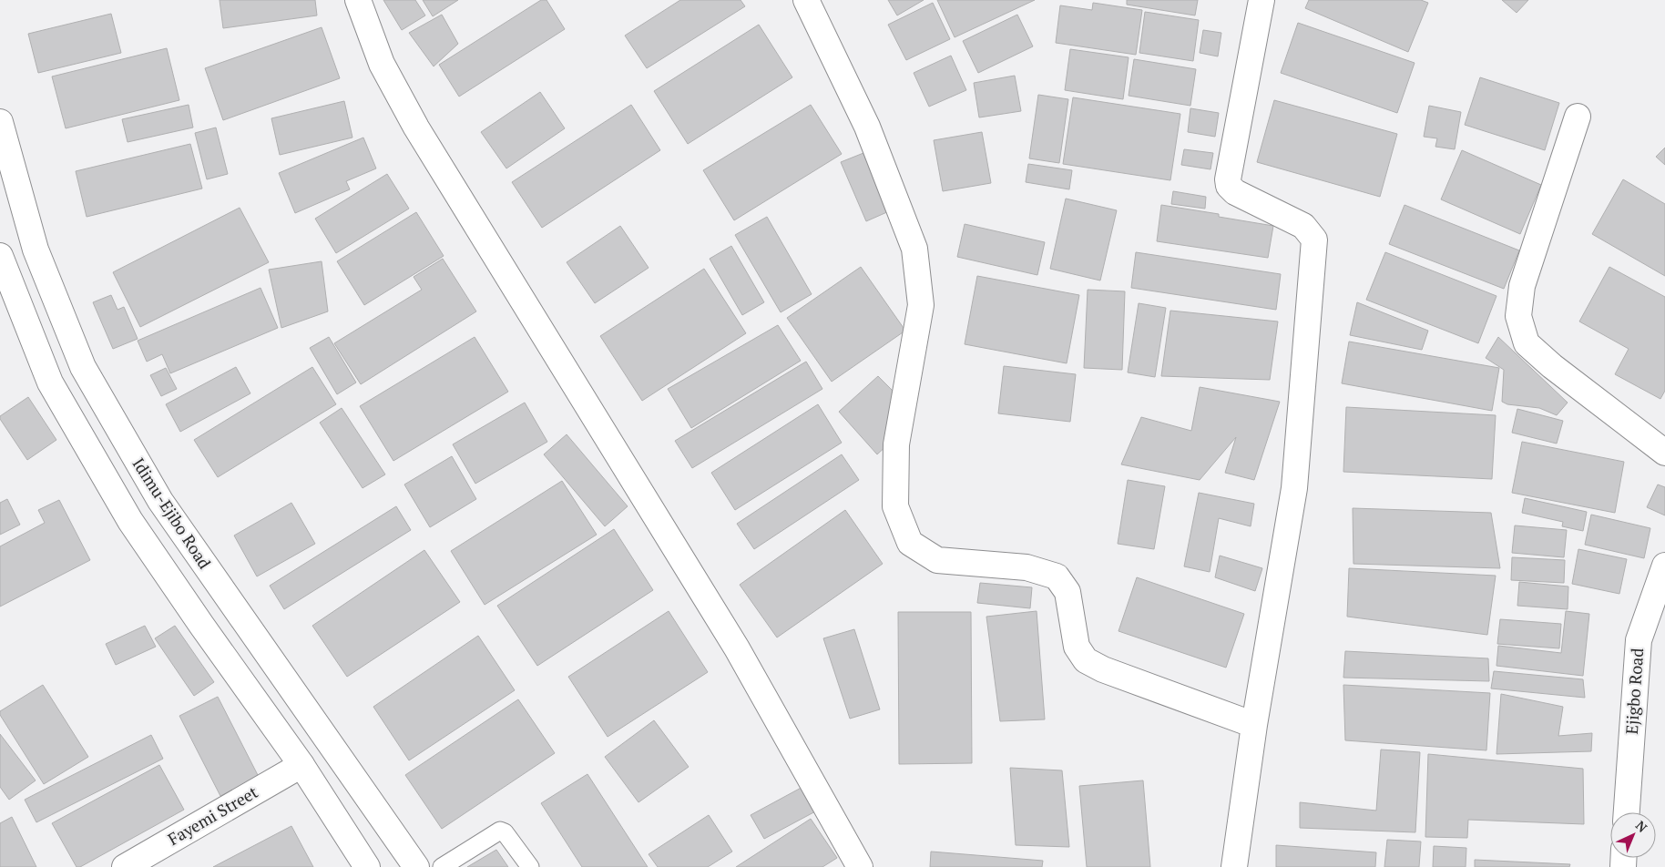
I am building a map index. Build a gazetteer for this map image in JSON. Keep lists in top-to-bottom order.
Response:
{
  "streets": {
    "street": ["Idimu-Ejibo Road", "Ejigbo Road", "Fayemi Street"]
  },
  "north": "top right"
}
